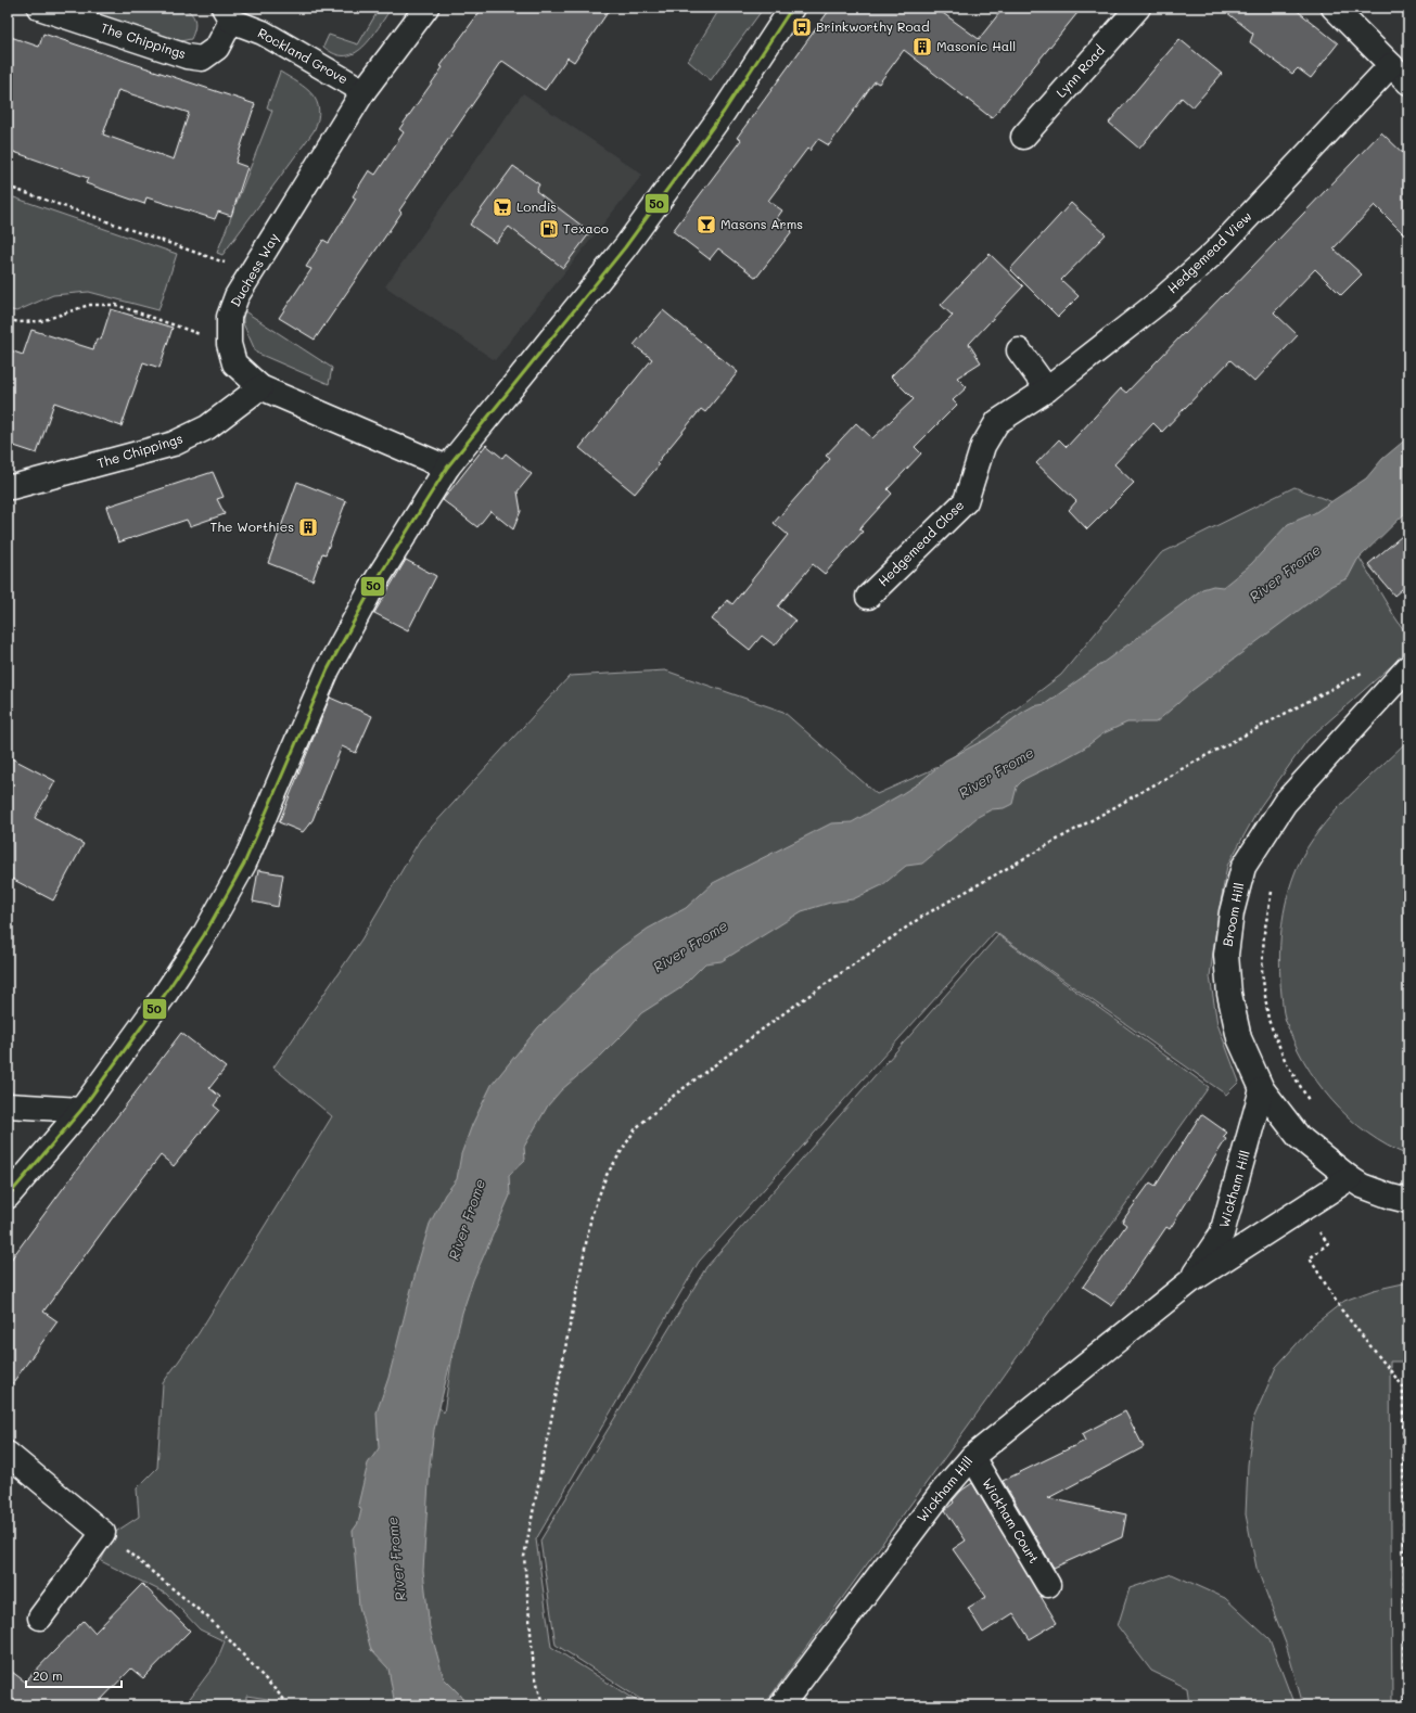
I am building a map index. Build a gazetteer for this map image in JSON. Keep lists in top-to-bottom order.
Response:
{
  "streets": {
    "street": [
      "The Chippings",
      "Rockland Grove",
      "Lynn Road",
      "Hedgemead View",
      "Duchess Way",
      "Hedgemead Close",
      "Broom Hill",
      "Wickham Hill",
      "Wickham Court"
    ]
  },
  "crossings": [
    ["The Chippings", "Rockland Grove"],
    ["The Chippings", "Duchess Way"],
    ["Rockland Grove", "Duchess Way"],
    ["Hedgemead View", "Hedgemead Close"],
    ["Broom Hill", "Wickham Hill"],
    ["Wickham Hill", "Wickham Court"]
  ],
  "water": ["River Frome"],
  "places": {
    "bus stop": ["Brinkworthy Road"],
    "building": ["Masonic Hall", "The Worthies"],
    "supermarket": ["Londis"],
    "bar": ["Masons Arms"],
    "fuel station": ["Texaco"]
  },
  "lines": ["transit line 50"],
  "scale_bar": "20 m"
}
